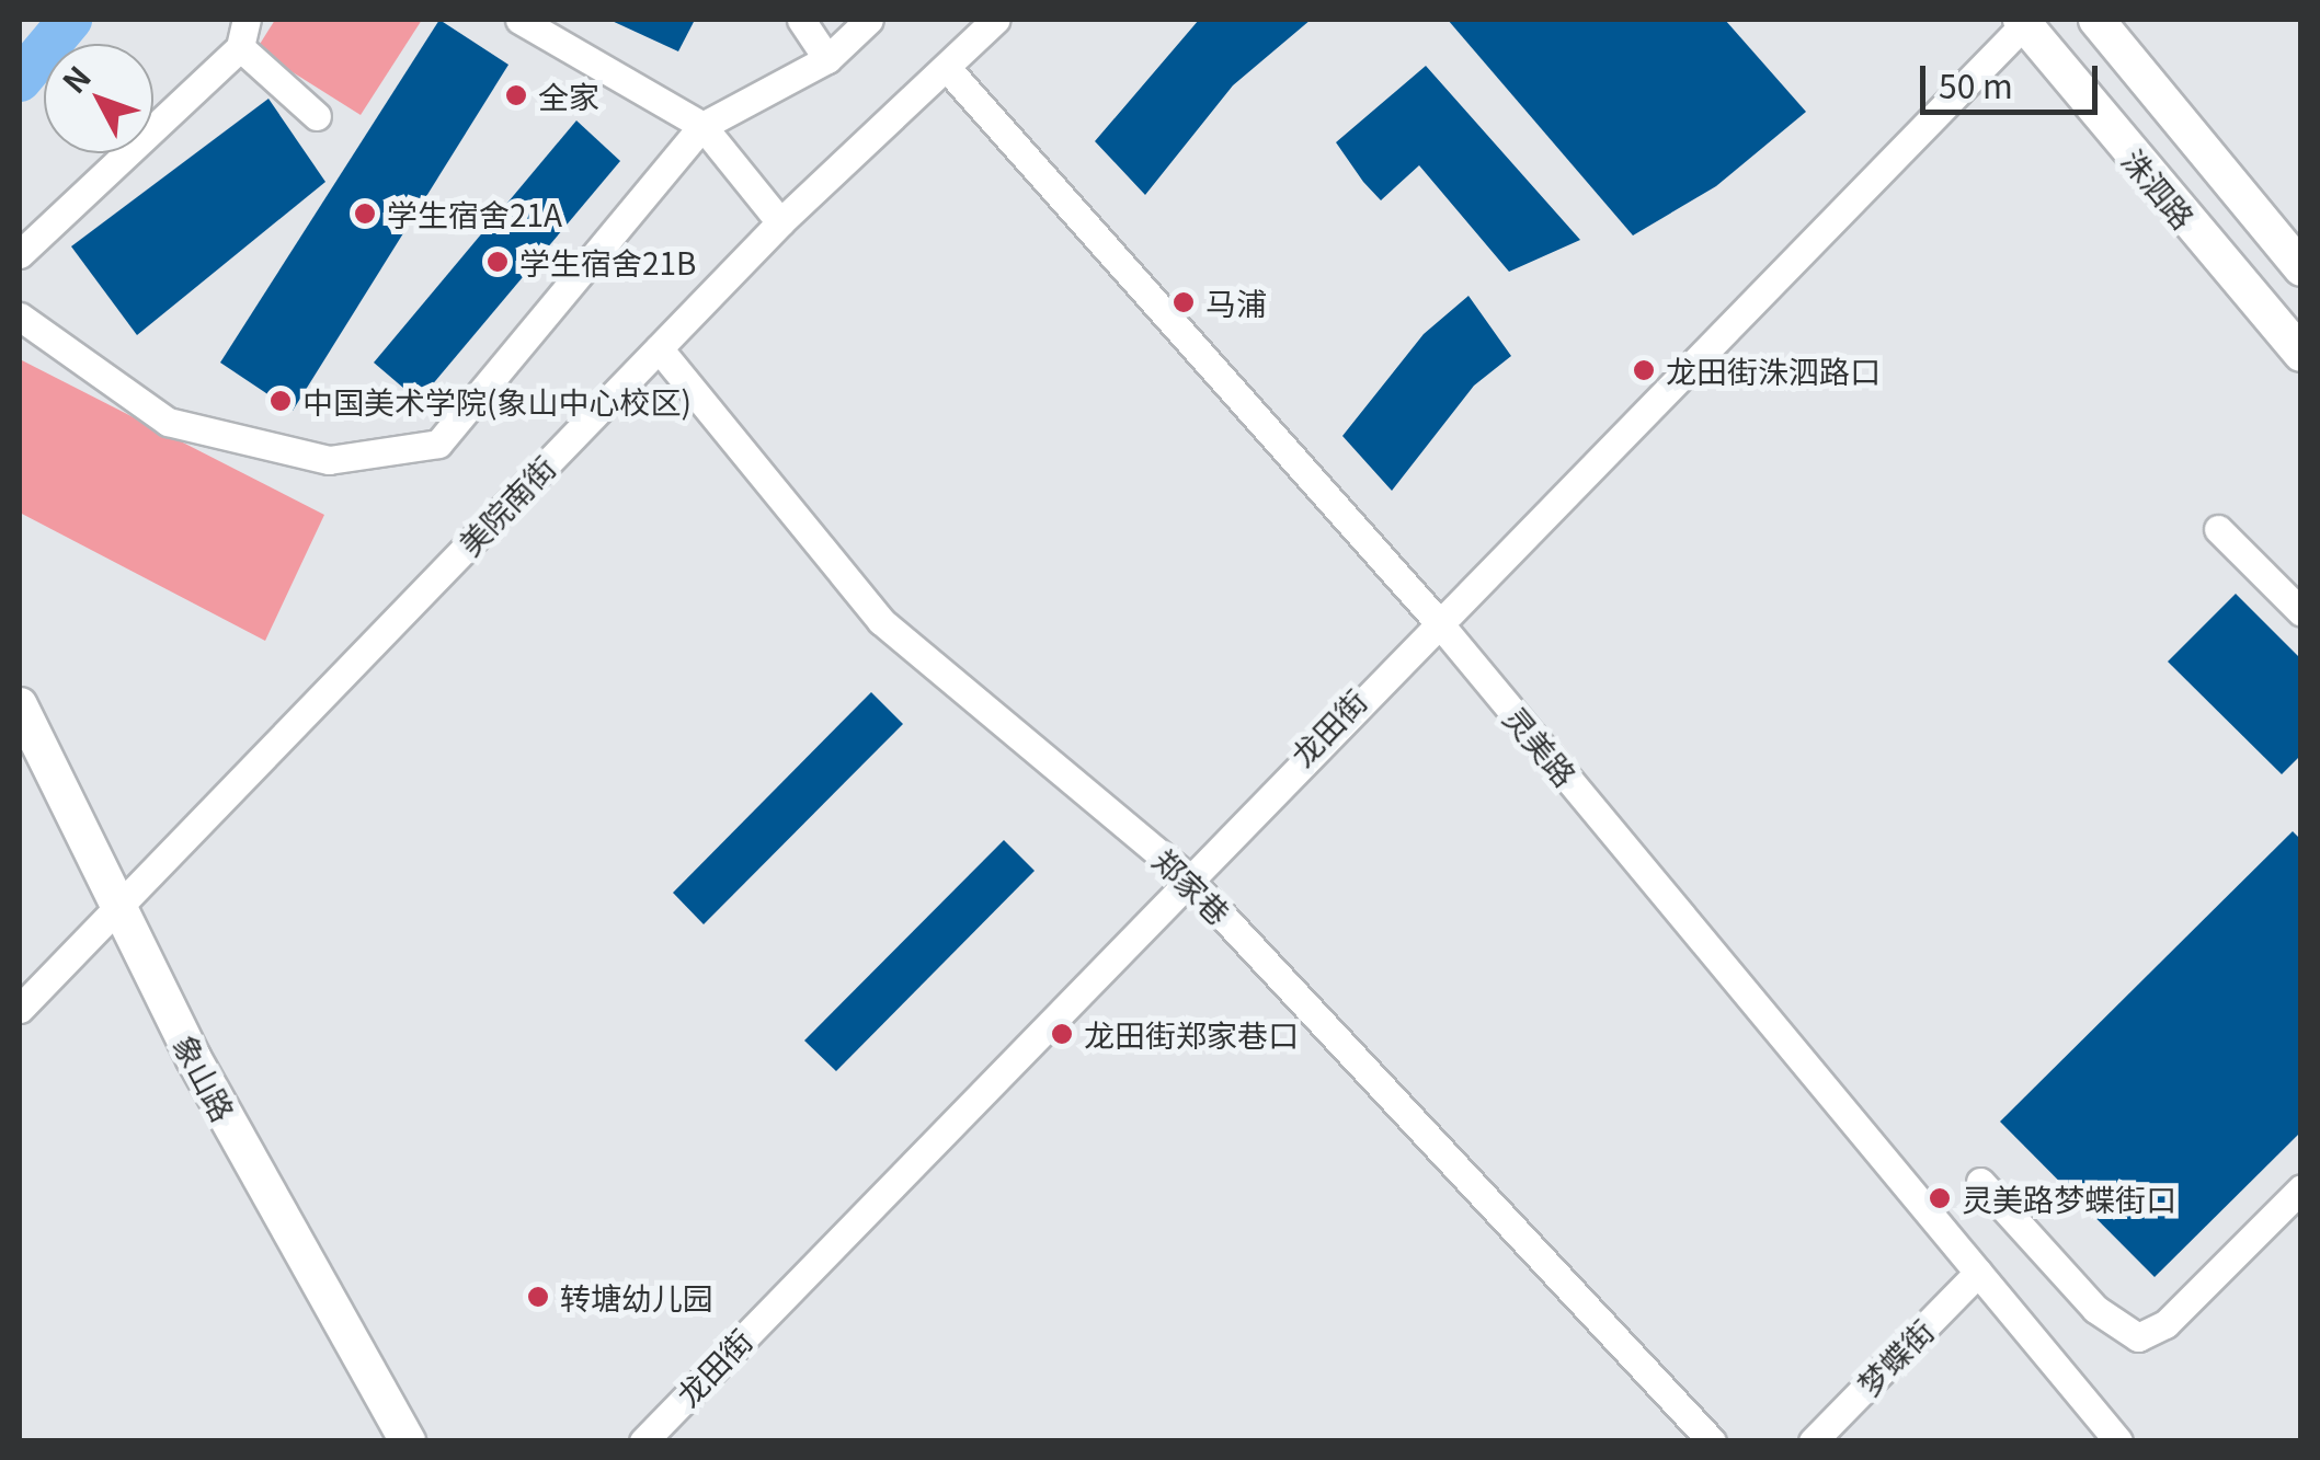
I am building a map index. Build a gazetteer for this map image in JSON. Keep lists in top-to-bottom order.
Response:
{
  "streets": {
    "main road": ["洙泗路", "象山路"],
    "street": [
      "美院南街",
      "龙田街",
      "灵美路",
      "郑家巷",
      "梦蝶街"
    ]
  },
  "crossings": [
    ["洙泗路", "龙田街"],
    ["美院南街", "灵美路"],
    ["美院南街", "郑家巷"],
    ["美院南街", "象山路"],
    ["龙田街", "灵美路"],
    ["龙田街", "郑家巷"],
    ["灵美路", "梦蝶街"]
  ],
  "places": [
    "全家",
    "学生宿舍21A",
    "学生宿舍21B",
    "马浦",
    "龙田街洙泗路口",
    "中国美术学院(象山中心校区)",
    "龙田街郑家巷口",
    "灵美路梦蝶街口",
    "转塘幼儿园"
  ],
  "scale_bar": "50 m",
  "north": "top left"
}
